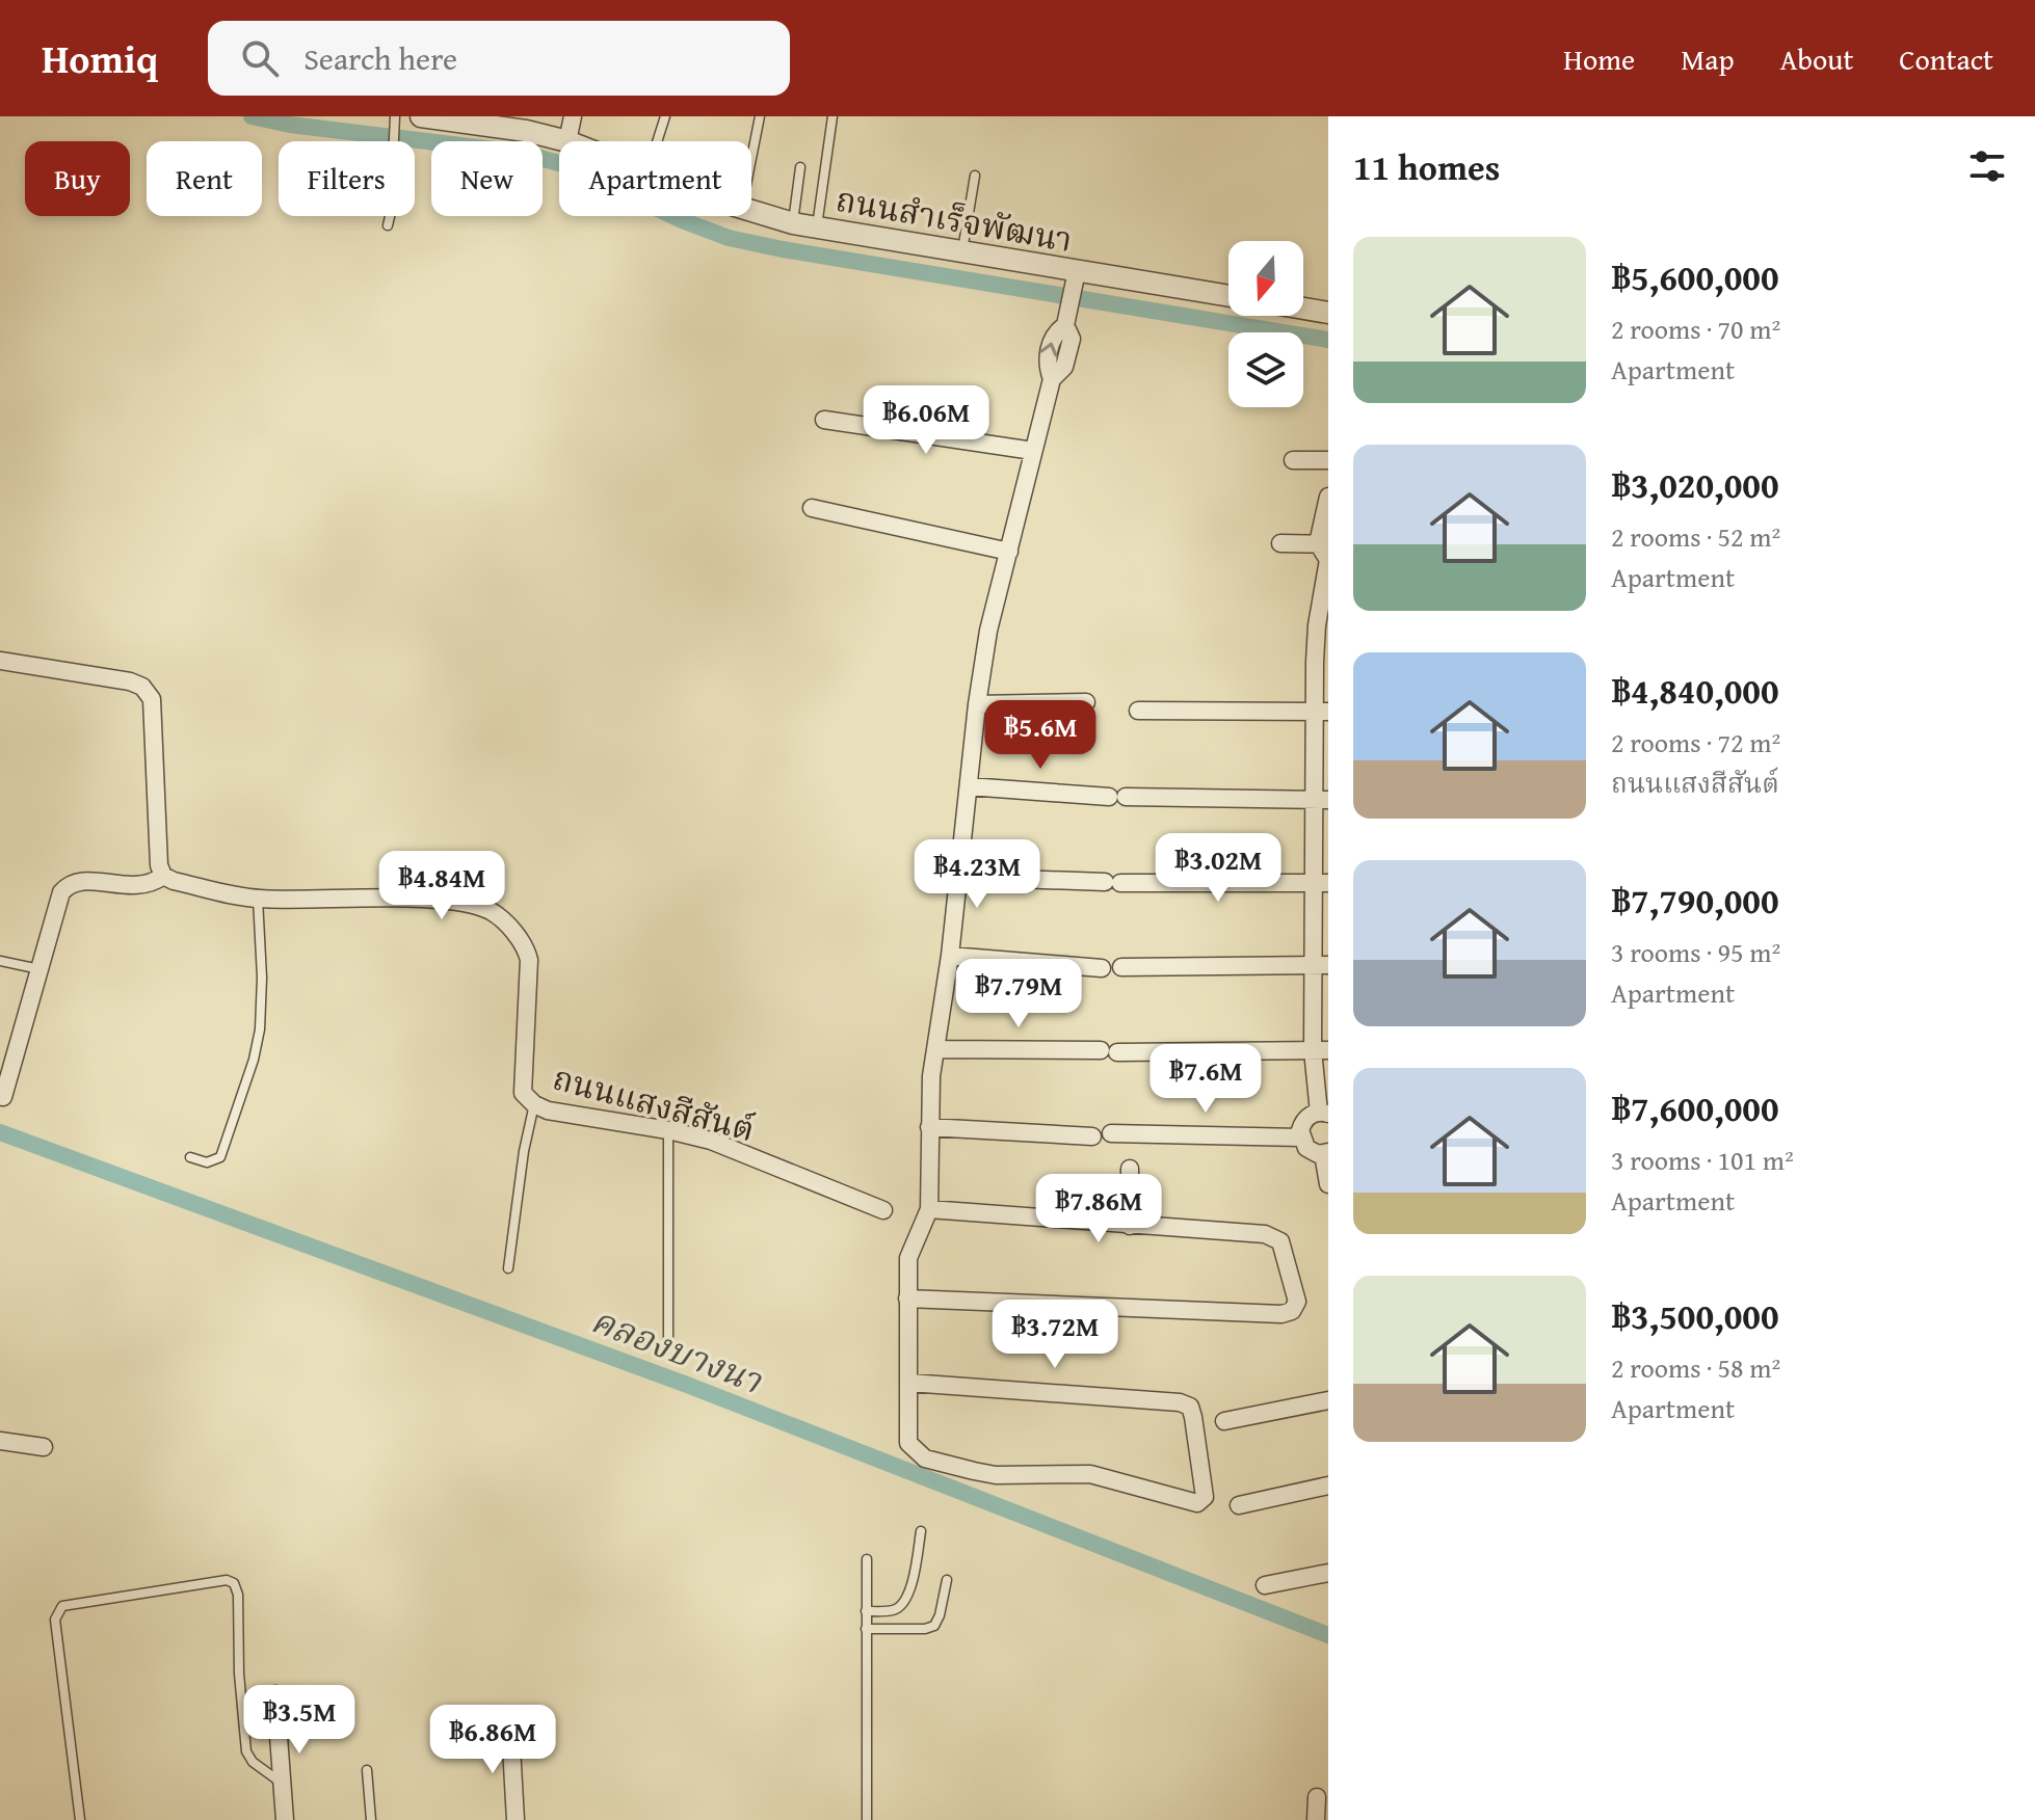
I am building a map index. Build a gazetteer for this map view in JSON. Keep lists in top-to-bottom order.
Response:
{
  "streets": {
    "street": ["ถนนสำเร็จพัฒนา", "ถนนแสงสีสันต์"]
  },
  "water": ["คลองบางนา"],
  "north": "bottom",
  "page": {
    "header": "Homiq",
    "search": "Search here",
    "nav": [
      "Home",
      "Map",
      "About",
      "Contact"
    ],
    "heading": "11 homes",
    "chip": [
      "Buy",
      "Rent",
      "Filters",
      "New",
      "Apartment"
    ],
    "list": [
      {
        "name": "฿5,600,000",
        "note": "2 rooms · 70 m² · Apartment"
      },
      {
        "name": "฿3,020,000",
        "note": "2 rooms · 52 m² · Apartment"
      },
      {
        "name": "฿4,840,000",
        "note": "2 rooms · 72 m² · ถนนแสงสีสันต์"
      },
      {
        "name": "฿7,790,000",
        "note": "3 rooms · 95 m² · Apartment"
      },
      {
        "name": "฿7,600,000",
        "note": "3 rooms · 101 m² · Apartment"
      },
      {
        "name": "฿3,500,000",
        "note": "2 rooms · 58 m² · Apartment"
      }
    ],
    "price": [
      "฿6.06M",
      "฿5.6M",
      "฿3.02M",
      "฿4.23M",
      "฿4.84M",
      "฿7.79M",
      "฿7.6M",
      "฿7.86M",
      "฿3.72M",
      "฿3.5M",
      "฿6.86M"
    ]
  }
}
